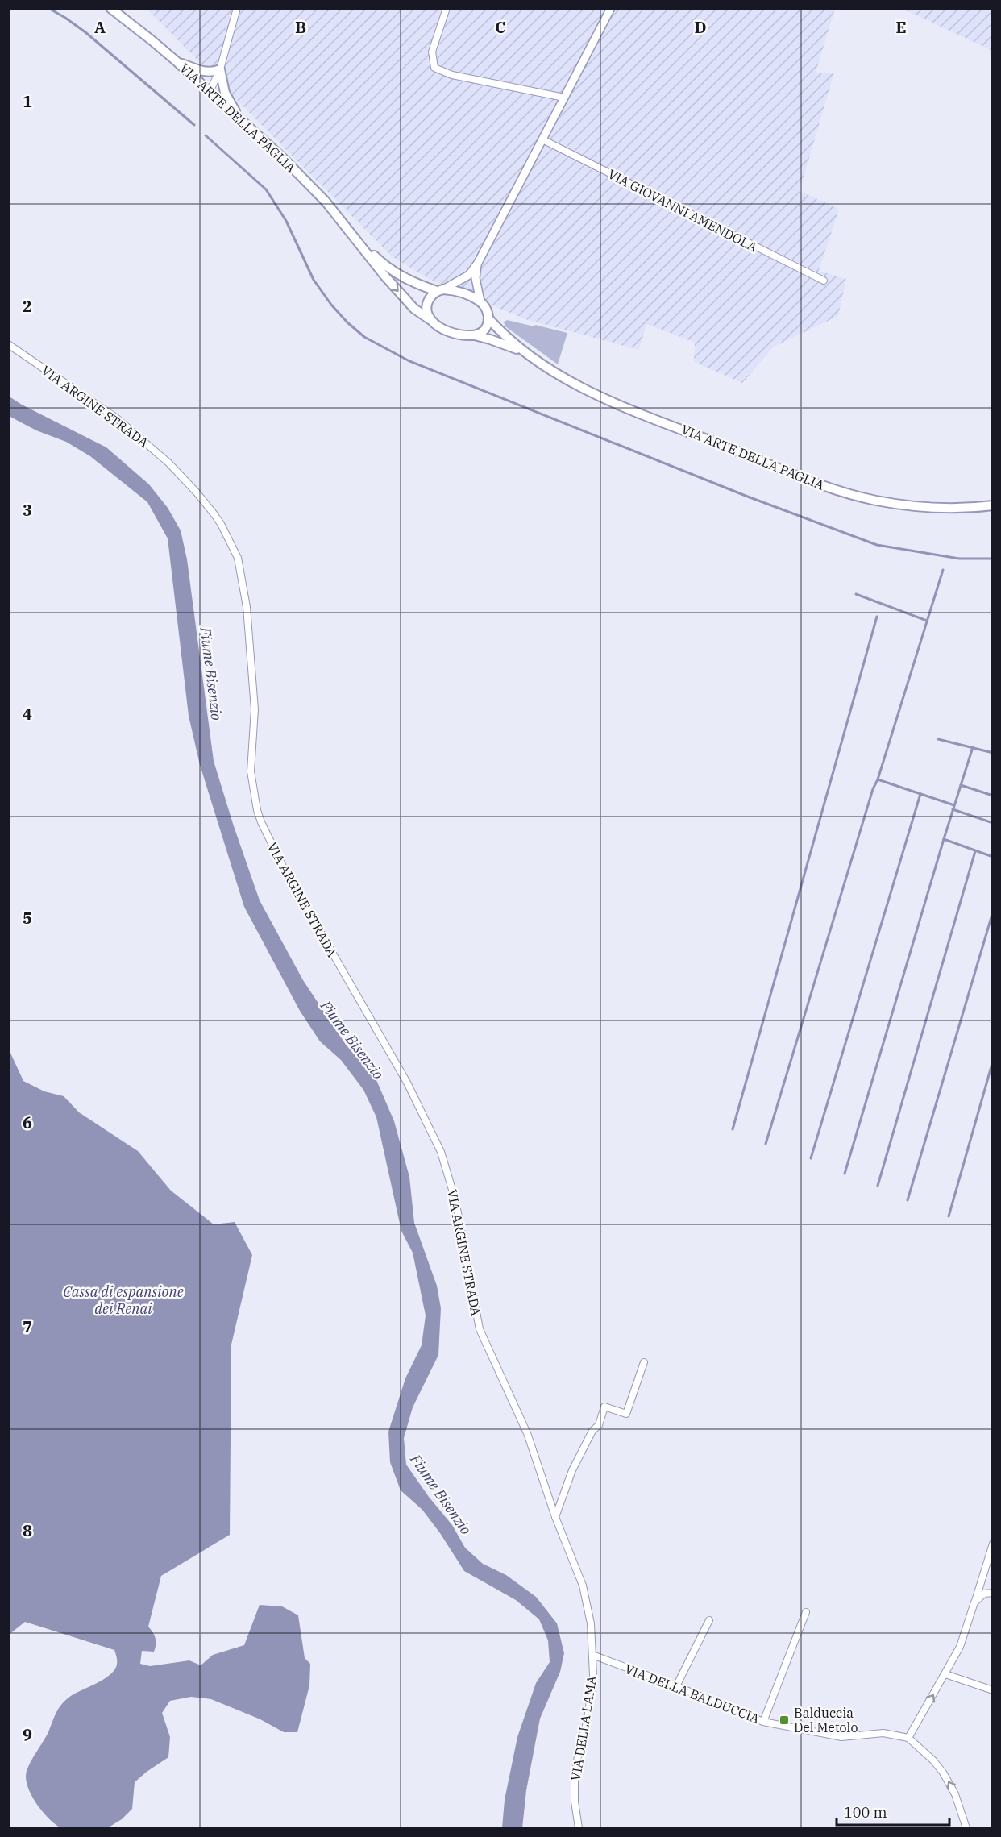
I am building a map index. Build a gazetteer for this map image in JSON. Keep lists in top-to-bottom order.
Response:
{
  "streets": {
    "main road": ["VIA ARTE DELLA PAGLIA"],
    "street": [
      "VIA GIOVANNI AMENDOLA",
      "VIA ARGINE STRADA",
      "VIA DELLA BALDUCCIA",
      "VIA DELLA LAMA"
    ]
  },
  "crossings": [
    ["VIA ARGINE STRADA", "VIA DELLA LAMA"],
    ["VIA DELLA BALDUCCIA", "VIA DELLA LAMA"]
  ],
  "water": ["Fiume Bisenzio", "Cassa di espansione dei Renai"],
  "places": {
    "transit": ["Balduccia Del Metolo"]
  },
  "scale_bar": "100 m",
  "grid": {
    "columns": [
      "A",
      "B",
      "C",
      "D",
      "E"
    ],
    "rows": [
      "1",
      "2",
      "3",
      "4",
      "5",
      "6",
      "7",
      "8",
      "9"
    ]
  }
}
